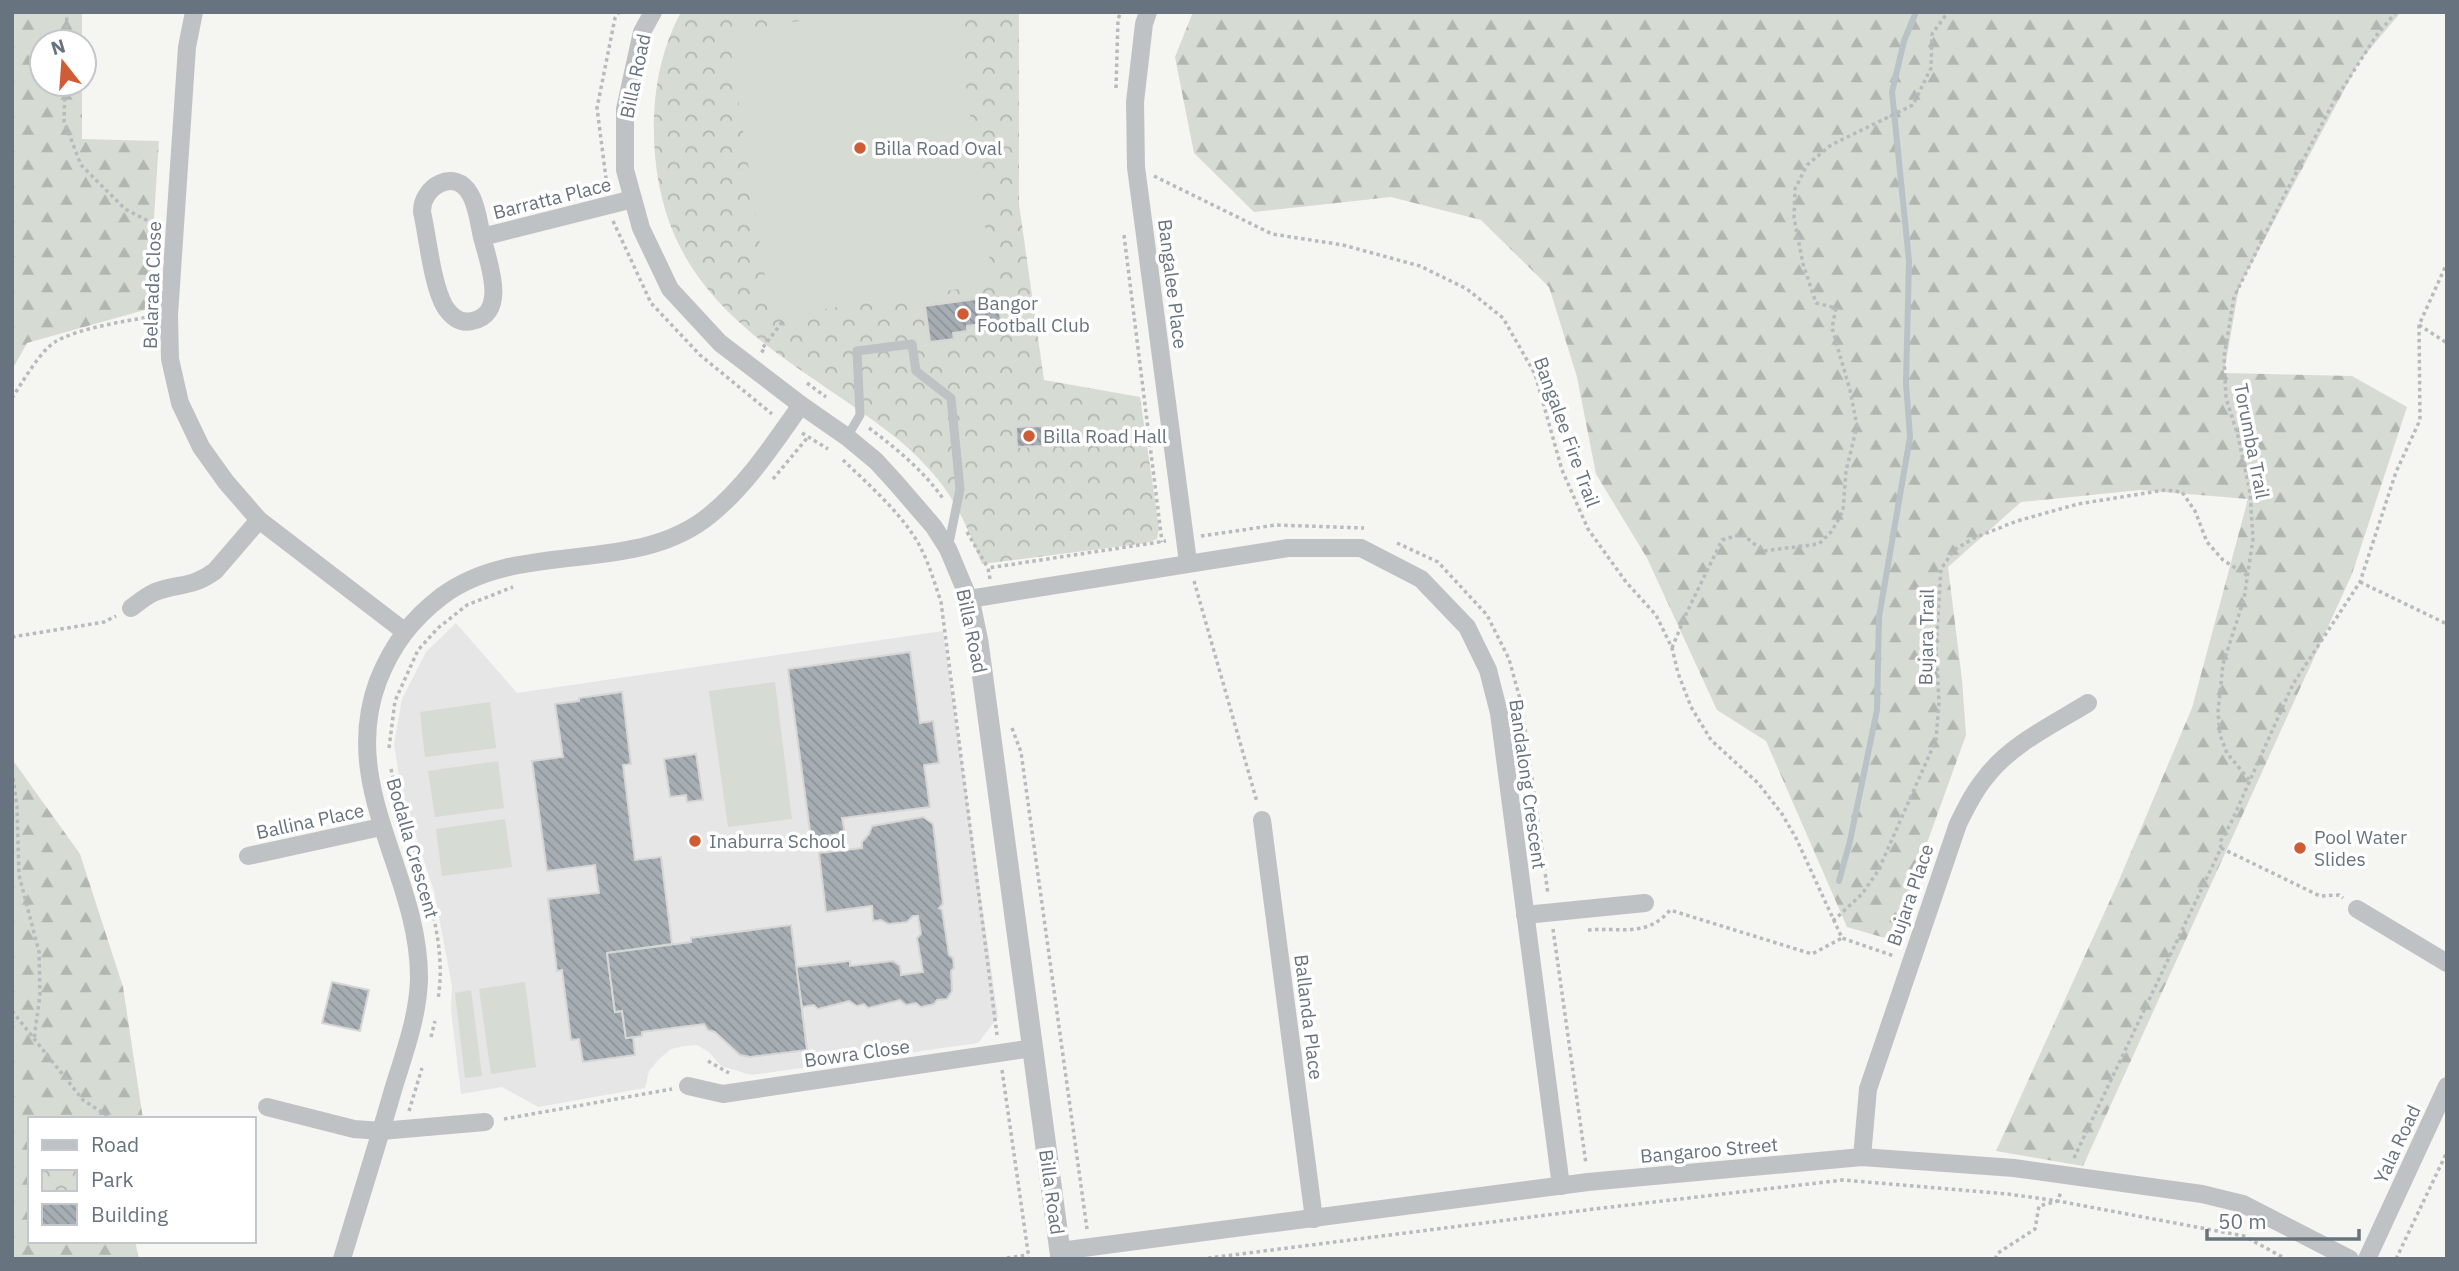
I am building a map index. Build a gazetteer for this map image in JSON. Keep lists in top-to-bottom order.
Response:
{
  "streets": {
    "street": [
      "Billa Road",
      "Barratta Place",
      "Bangalee Place",
      "Belarada Close",
      "Bandalong Crescent",
      "Ballina Place",
      "Bodalla Crescent",
      "Bujara Place",
      "Ballanda Place",
      "Bowra Close",
      "Yala Road",
      "Bangaroo Street"
    ],
    "path": ["Bangalee Fire Trail", "Torumba Trail", "Bujara Trail"]
  },
  "crossings": [
    ["Billa Road", "Barratta Place"],
    ["Billa Road", "Bandalong Crescent"],
    ["Billa Road", "Bodalla Crescent"],
    ["Billa Road", "Bowra Close"],
    ["Billa Road", "Bangaroo Street"],
    ["Bangalee Place", "Bangalee Fire Trail"],
    ["Bangalee Place", "Bandalong Crescent"],
    ["Belarada Close", "Bodalla Crescent"],
    ["Bangalee Fire Trail", "Bujara Trail"],
    ["Torumba Trail", "Bujara Trail"],
    ["Bandalong Crescent", "Bangaroo Street"],
    ["Ballina Place", "Bodalla Crescent"],
    ["Bujara Place", "Bangaroo Street"],
    ["Ballanda Place", "Bangaroo Street"]
  ],
  "places": [
    "Billa Road Oval",
    "Bangor Football Club",
    "Billa Road Hall",
    "Inaburra School",
    "Pool Water Slides"
  ],
  "legend": ["Road", "Park", "Building"],
  "scale_bar": "50 m",
  "north": "top"
}
